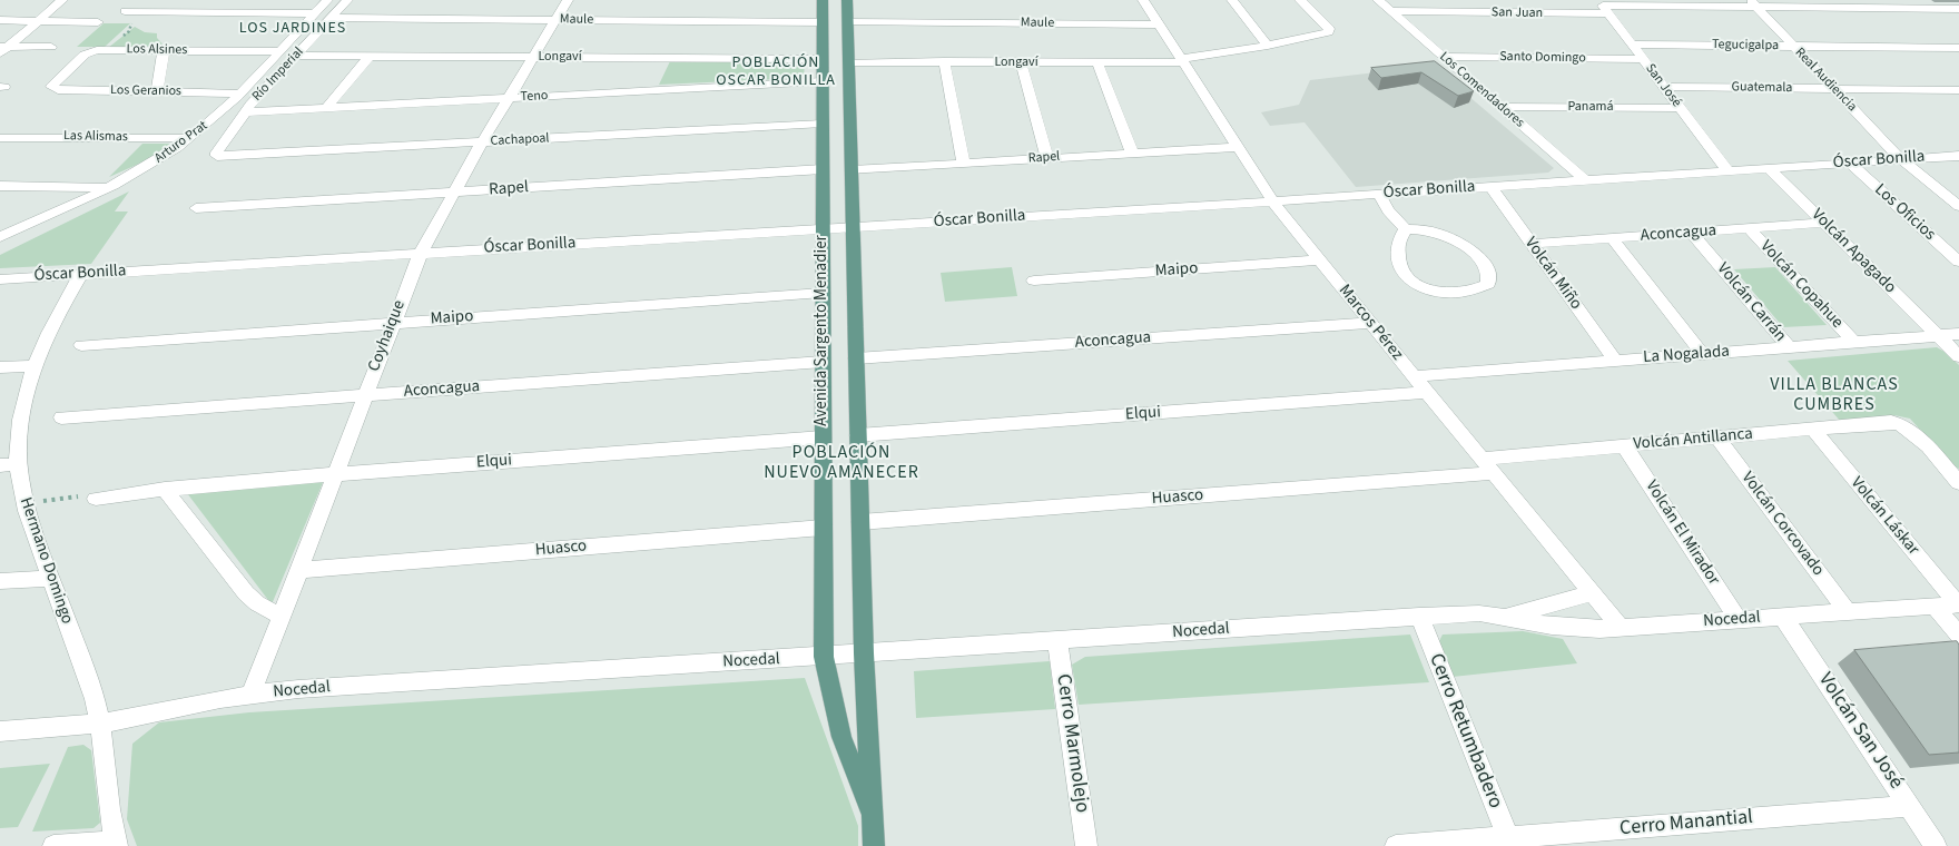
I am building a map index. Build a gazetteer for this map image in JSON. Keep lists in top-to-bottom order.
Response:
{
  "streets": {
    "main road": ["Avenida Sargento Menadier"],
    "street": [
      "San Juan",
      "Maule",
      "Tegucigalpa",
      "Los Alsines",
      "Longaví",
      "Santo Domingo",
      "Río Imperial",
      "Real Audiencia",
      "San José",
      "Guatemala",
      "Los Comendadores",
      "Los Geranios",
      "Teno",
      "Panamá",
      "Las Alismas",
      "Cachapoal",
      "Arturo Prat",
      "Rapel",
      "Óscar Bonilla",
      "Los Oficios",
      "Aconcagua",
      "Volcán Apagado",
      "Maipo",
      "Volcán Miño",
      "Volcán Copahue",
      "Volcán Carrán",
      "Marcos Pérez",
      "Coyhaique",
      "La Nogalada",
      "Elqui",
      "Volcán Antillanca",
      "Huasco",
      "Volcán Láskar",
      "Volcán Corcovado",
      "Volcán El Mirador",
      "Hermano Domingo",
      "Nocedal",
      "Cerro Retumbadero",
      "Volcán San José",
      "Cerro Marmolejo",
      "Cerro Manantial"
    ]
  },
  "crossings": [
    ["San Juan", "Real Audiencia"],
    ["San Juan", "San José"],
    ["San Juan", "Los Comendadores"],
    ["Maule", "Río Imperial"],
    ["Maule", "Marcos Pérez"],
    ["Maule", "Avenida Sargento Menadier"],
    ["Maule", "Coyhaique"],
    ["Tegucigalpa", "Real Audiencia"],
    ["Tegucigalpa", "San José"],
    ["Los Alsines", "Los Geranios"],
    ["Los Alsines", "Arturo Prat"],
    ["Longaví", "Río Imperial"],
    ["Longaví", "Marcos Pérez"],
    ["Longaví", "Avenida Sargento Menadier"],
    ["Longaví", "Coyhaique"],
    ["Santo Domingo", "San José"],
    ["Santo Domingo", "Los Comendadores"],
    ["Río Imperial", "Teno"],
    ["Río Imperial", "Cachapoal"],
    ["Real Audiencia", "Guatemala"],
    ["Real Audiencia", "Óscar Bonilla"],
    ["San José", "Guatemala"],
    ["San José", "Panamá"],
    ["San José", "Óscar Bonilla"],
    ["Los Comendadores", "Panamá"],
    ["Los Comendadores", "Óscar Bonilla"],
    ["Los Geranios", "Arturo Prat"],
    ["Teno", "Avenida Sargento Menadier"],
    ["Teno", "Coyhaique"],
    ["Las Alismas", "Arturo Prat"],
    ["Cachapoal", "Avenida Sargento Menadier"],
    ["Cachapoal", "Coyhaique"],
    ["Rapel", "Marcos Pérez"],
    ["Rapel", "Avenida Sargento Menadier"],
    ["Rapel", "Coyhaique"],
    ["Óscar Bonilla", "Los Oficios"],
    ["Óscar Bonilla", "Volcán Apagado"],
    ["Óscar Bonilla", "Volcán Miño"],
    ["Óscar Bonilla", "Marcos Pérez"],
    ["Óscar Bonilla", "Avenida Sargento Menadier"],
    ["Óscar Bonilla", "Coyhaique"],
    ["Óscar Bonilla", "Hermano Domingo"],
    ["Aconcagua", "Volcán Apagado"],
    ["Aconcagua", "Volcán Miño"],
    ["Aconcagua", "Volcán Copahue"],
    ["Aconcagua", "Volcán Carrán"],
    ["Aconcagua", "Marcos Pérez"],
    ["Aconcagua", "Avenida Sargento Menadier"],
    ["Aconcagua", "Coyhaique"],
    ["Volcán Apagado", "La Nogalada"],
    ["Maipo", "Marcos Pérez"],
    ["Maipo", "Avenida Sargento Menadier"],
    ["Maipo", "Coyhaique"],
    ["Volcán Miño", "La Nogalada"],
    ["Volcán Copahue", "La Nogalada"],
    ["Volcán Carrán", "La Nogalada"],
    ["Marcos Pérez", "La Nogalada"],
    ["Marcos Pérez", "Elqui"],
    ["Marcos Pérez", "Volcán Antillanca"],
    ["Marcos Pérez", "Huasco"],
    ["Marcos Pérez", "Nocedal"],
    ["Avenida Sargento Menadier", "Elqui"],
    ["Avenida Sargento Menadier", "Huasco"],
    ["Avenida Sargento Menadier", "Nocedal"],
    ["Coyhaique", "Elqui"],
    ["Coyhaique", "Huasco"],
    ["Coyhaique", "Nocedal"],
    ["Volcán Antillanca", "Volcán Láskar"],
    ["Volcán Antillanca", "Volcán Corcovado"],
    ["Volcán Antillanca", "Volcán El Mirador"],
    ["Volcán Láskar", "Nocedal"],
    ["Volcán Corcovado", "Nocedal"],
    ["Volcán El Mirador", "Nocedal"],
    ["Hermano Domingo", "Nocedal"],
    ["Nocedal", "Cerro Retumbadero"],
    ["Nocedal", "Volcán San José"],
    ["Nocedal", "Cerro Marmolejo"],
    ["Cerro Retumbadero", "Cerro Manantial"],
    ["Volcán San José", "Cerro Manantial"]
  ],
  "districts": [
    "LOS JARDINES",
    "POBLACIÓN OSCAR BONILLA",
    "VILLA BLANCAS CUMBRES",
    "POBLACIÓN NUEVO AMANECER"
  ]
}
